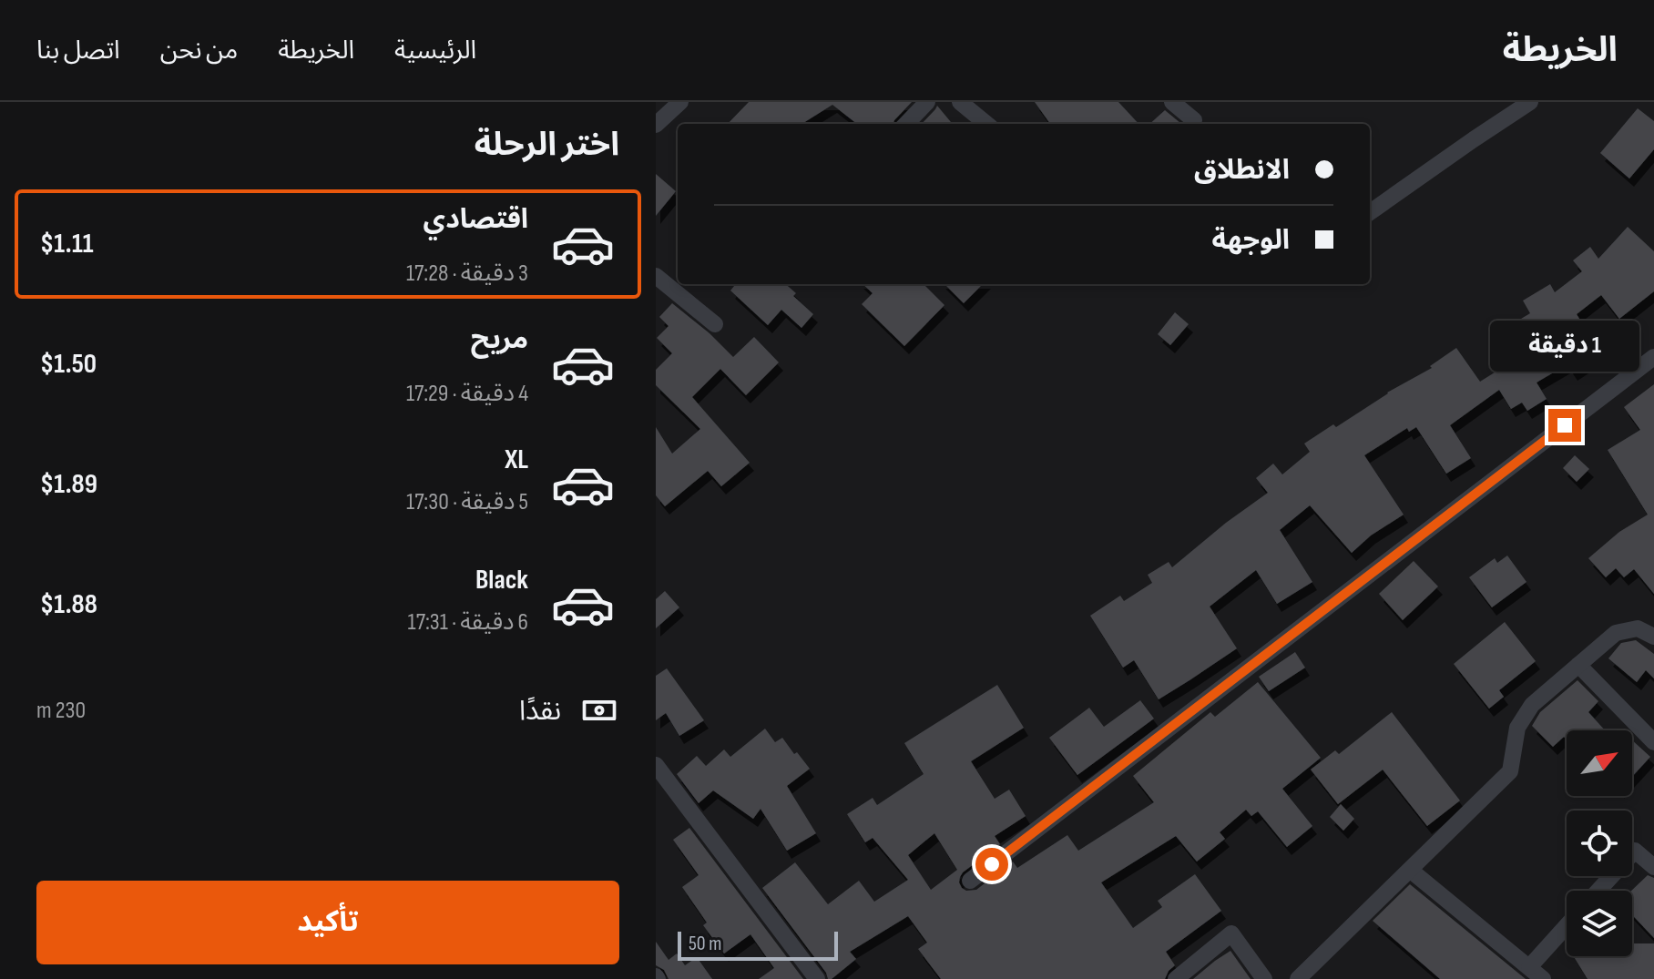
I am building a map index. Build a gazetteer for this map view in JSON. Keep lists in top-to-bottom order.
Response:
{
  "scale_bar": "50 m",
  "north": "top right",
  "page": {
    "header": "الخريطة",
    "nav": [
      "الرئيسية",
      "الخريطة",
      "من نحن",
      "اتصل بنا"
    ],
    "heading": "اختر الرحلة",
    "banner": ["الانطلاق", "الوجهة"],
    "list": [
      {
        "name": "اقتصادي",
        "note": "3 دقيقة · 17:28",
        "value": "$1.11"
      },
      {
        "name": "مريح",
        "note": "4 دقيقة · 17:29",
        "value": "$1.50"
      },
      {
        "name": "XL",
        "note": "5 دقيقة · 17:30",
        "value": "$1.89"
      },
      {
        "name": "Black",
        "note": "6 دقيقة · 17:31",
        "value": "$1.88"
      }
    ],
    "bubble": "1 دقيقة",
    "pay": ["نقدًا", "230 m"],
    "buttons": "تأكيد",
    "scale": "50 m"
  }
}
